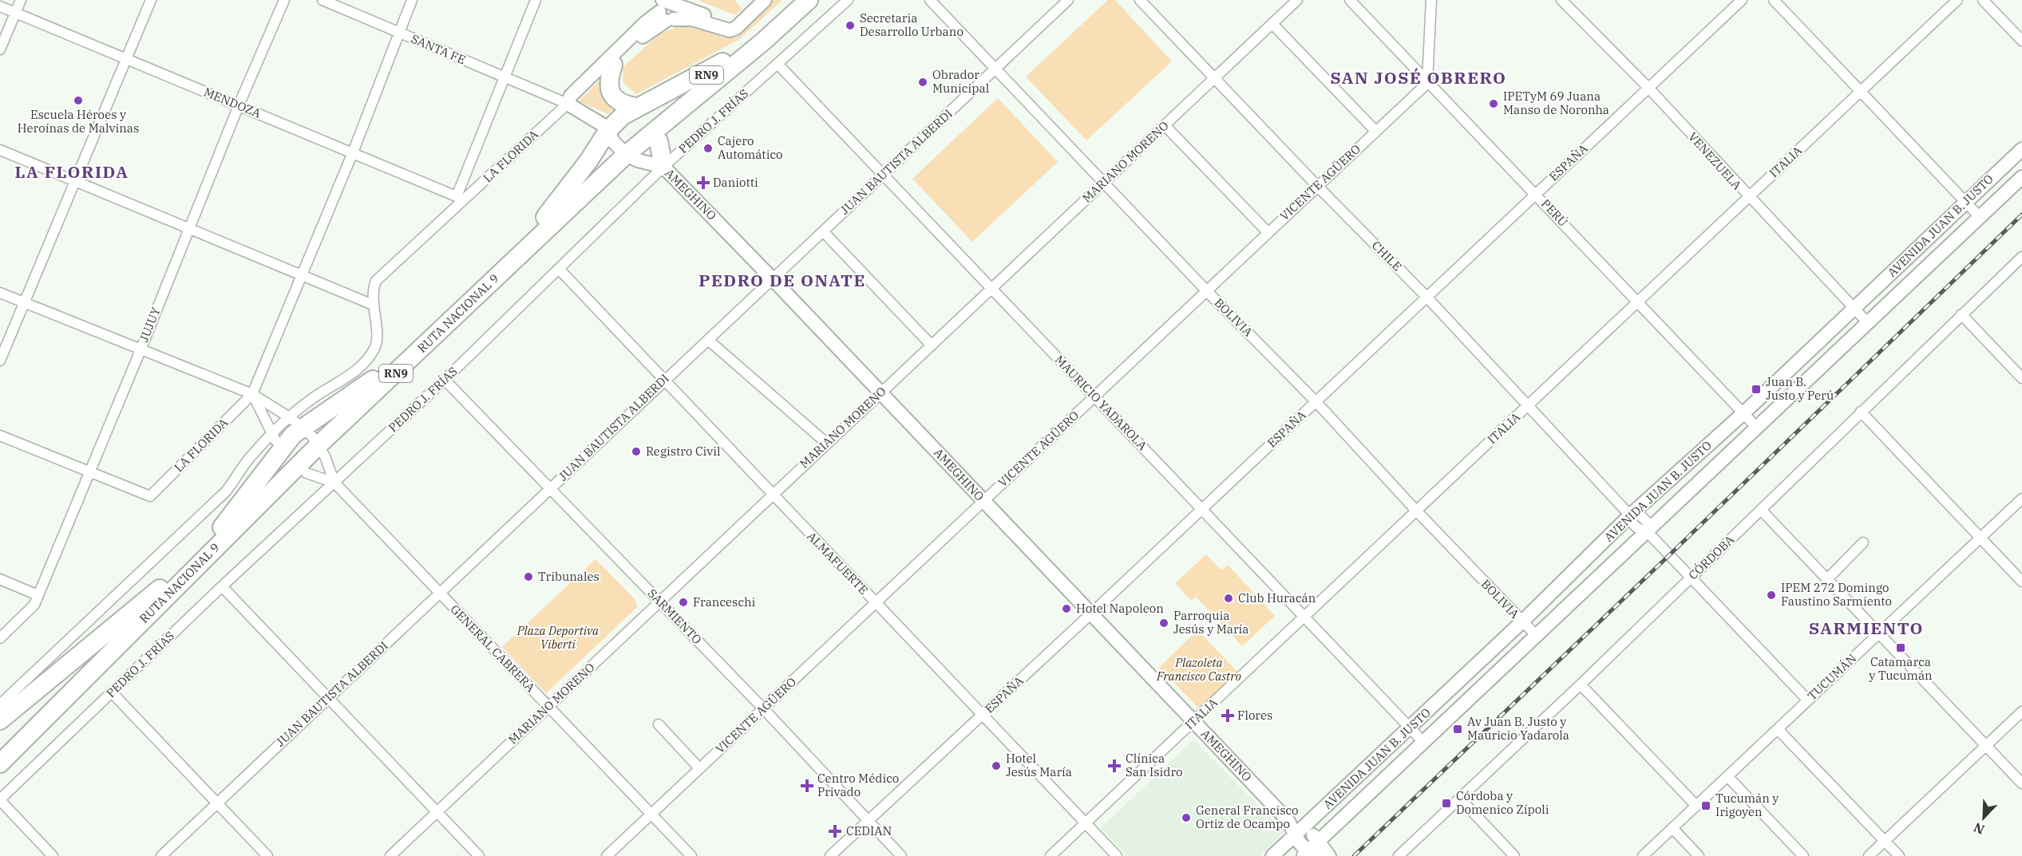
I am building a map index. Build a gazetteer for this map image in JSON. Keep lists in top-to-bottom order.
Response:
{
  "streets": {
    "highway": ["RN9", "RUTA NACIONAL 9"],
    "main road": ["LA FLORIDA", "AMEGHINO", "AVENIDA JUAN B. JUSTO"],
    "street": [
      "SANTA FE",
      "MENDOZA",
      "PEDRO J. FRÍAS",
      "VENEZUELA",
      "JUAN BAUTISTA ALBERDI",
      "MARIANO MORENO",
      "ITALIA",
      "ESPAÑA",
      "VICENTE AGÜERO",
      "PERÚ",
      "CHILE",
      "BOLIVIA",
      "JUJUY",
      "MAURICIO YADAROLA",
      "CÓRDOBA",
      "ALMAFUERTE",
      "SARMIENTO",
      "GENERAL CABRERA",
      "TUCUMÁN"
    ]
  },
  "crossings": [
    ["SANTA FE", "LA FLORIDA"],
    ["RN9", "AMEGHINO"],
    ["RN9", "RUTA NACIONAL 9"],
    ["MENDOZA", "LA FLORIDA"],
    ["MENDOZA", "JUJUY"],
    ["PEDRO J. FRÍAS", "AMEGHINO"],
    ["PEDRO J. FRÍAS", "MAURICIO YADAROLA"],
    ["PEDRO J. FRÍAS", "ALMAFUERTE"],
    ["PEDRO J. FRÍAS", "SARMIENTO"],
    ["PEDRO J. FRÍAS", "GENERAL CABRERA"],
    ["LA FLORIDA", "RUTA NACIONAL 9"],
    ["LA FLORIDA", "JUJUY"],
    ["VENEZUELA", "ITALIA"],
    ["VENEZUELA", "ESPAÑA"],
    ["VENEZUELA", "AVENIDA JUAN B. JUSTO"],
    ["JUAN BAUTISTA ALBERDI", "AMEGHINO"],
    ["JUAN BAUTISTA ALBERDI", "BOLIVIA"],
    ["JUAN BAUTISTA ALBERDI", "MAURICIO YADAROLA"],
    ["JUAN BAUTISTA ALBERDI", "ALMAFUERTE"],
    ["JUAN BAUTISTA ALBERDI", "SARMIENTO"],
    ["JUAN BAUTISTA ALBERDI", "GENERAL CABRERA"],
    ["MARIANO MORENO", "AMEGHINO"],
    ["MARIANO MORENO", "CHILE"],
    ["MARIANO MORENO", "BOLIVIA"],
    ["MARIANO MORENO", "MAURICIO YADAROLA"],
    ["MARIANO MORENO", "ALMAFUERTE"],
    ["MARIANO MORENO", "SARMIENTO"],
    ["MARIANO MORENO", "GENERAL CABRERA"],
    ["ITALIA", "AMEGHINO"],
    ["ITALIA", "PERÚ"],
    ["ITALIA", "CHILE"],
    ["ITALIA", "BOLIVIA"],
    ["ITALIA", "MAURICIO YADAROLA"],
    ["ITALIA", "ALMAFUERTE"],
    ["ESPAÑA", "AMEGHINO"],
    ["ESPAÑA", "PERÚ"],
    ["ESPAÑA", "CHILE"],
    ["ESPAÑA", "BOLIVIA"],
    ["ESPAÑA", "MAURICIO YADAROLA"],
    ["ESPAÑA", "ALMAFUERTE"],
    ["ESPAÑA", "SARMIENTO"],
    ["VICENTE AGÜERO", "AMEGHINO"],
    ["VICENTE AGÜERO", "PERÚ"],
    ["VICENTE AGÜERO", "CHILE"],
    ["VICENTE AGÜERO", "BOLIVIA"],
    ["VICENTE AGÜERO", "MAURICIO YADAROLA"],
    ["VICENTE AGÜERO", "ALMAFUERTE"],
    ["VICENTE AGÜERO", "SARMIENTO"],
    ["VICENTE AGÜERO", "GENERAL CABRERA"],
    ["AMEGHINO", "AVENIDA JUAN B. JUSTO"],
    ["AMEGHINO", "RUTA NACIONAL 9"],
    ["PERÚ", "AVENIDA JUAN B. JUSTO"],
    ["AVENIDA JUAN B. JUSTO", "CHILE"],
    ["AVENIDA JUAN B. JUSTO", "BOLIVIA"],
    ["AVENIDA JUAN B. JUSTO", "MAURICIO YADAROLA"],
    ["CHILE", "CÓRDOBA"],
    ["CHILE", "TUCUMÁN"]
  ],
  "districts": [
    "SAN JOSÉ OBRERO",
    "LA FLORIDA",
    "PEDRO DE ONATE",
    "SARMIENTO"
  ],
  "parks": ["Plaza Deportiva Viberti", "Plazoleta Francisco Castro"],
  "places": {
    "other": [
      "Secretaria Desarrollo Urbano",
      "Obrador Municipal",
      "Escuela Héroes y Heroínas de Malvinas",
      "IPETyM 69 Juana Manso de Noronha",
      "Cajero Automático",
      "Registro Civil",
      "Tribunales",
      "IPEM 272 Domingo Faustino Sarmiento",
      "Club Huracán",
      "Franceschi",
      "Hotel Napoleon",
      "Parroquia Jesús y María",
      "Hotel Jesús María",
      "General Francisco Ortiz de Ocampo"
    ],
    "health": [
      "Daniotti",
      "Flores",
      "Clínica San Isidro",
      "Centro Médico Privado",
      "CEDIAN"
    ],
    "transit": [
      "Juan B. Justo y Perú",
      "Catamarca y Tucumán",
      "Av Juan B. Justo y Mauricio Yadarola",
      "Córdoba y Domenico Zípoli",
      "Tucumán y Irigoyen"
    ]
  },
  "north": "bottom left"
}
